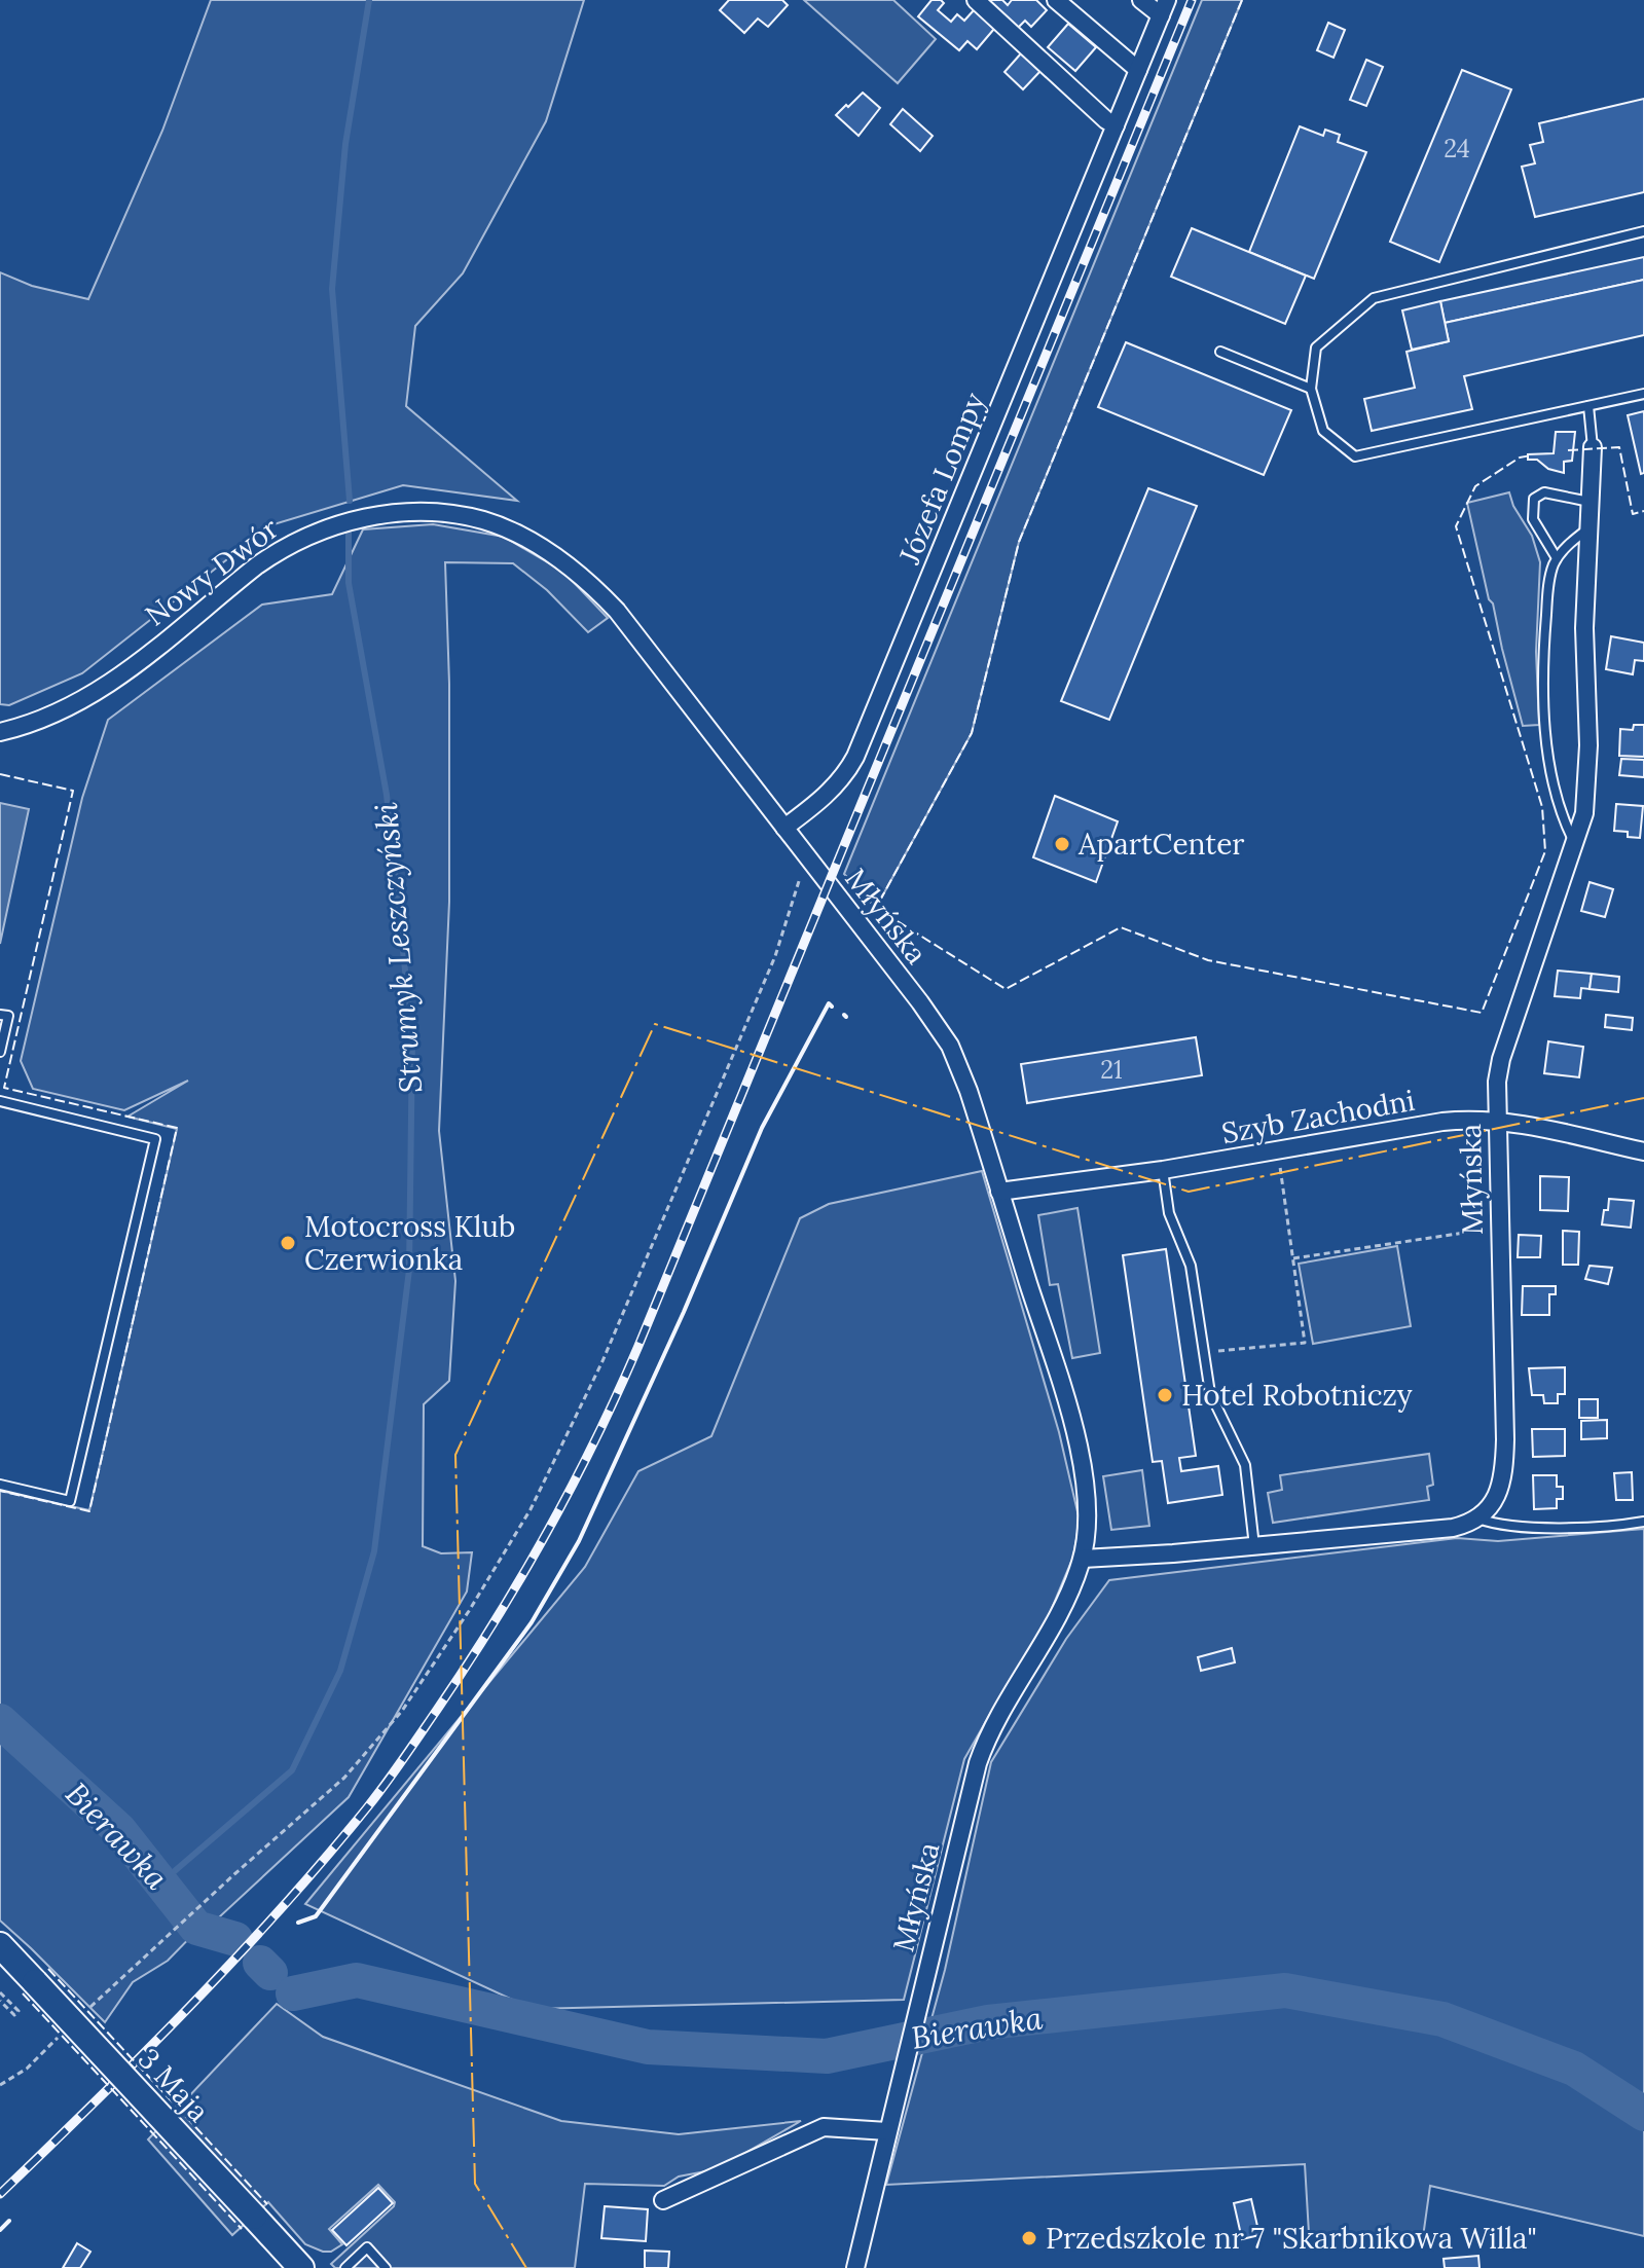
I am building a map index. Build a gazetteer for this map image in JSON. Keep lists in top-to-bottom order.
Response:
{
  "streets": {
    "main road": ["3 Maja"],
    "street": [
      "Józefa Lompy",
      "Nowy Dwór",
      "Młyńska",
      "Szyb Zachodni"
    ]
  },
  "crossings": [
    ["Józefa Lompy", "Nowy Dwór"],
    ["Józefa Lompy", "Młyńska"],
    ["Nowy Dwór", "Młyńska"],
    ["Młyńska", "Szyb Zachodni"]
  ],
  "water": ["Strumyk Leszczyński", "Bierawka"],
  "places": [
    "ApartCenter",
    "Motocross Klub Czerwionka",
    "Hotel Robotniczy",
    "Przedszkole nr 7 \"Skarbnikowa Willa\""
  ],
  "house_numbers": ["24", "21"]
}
